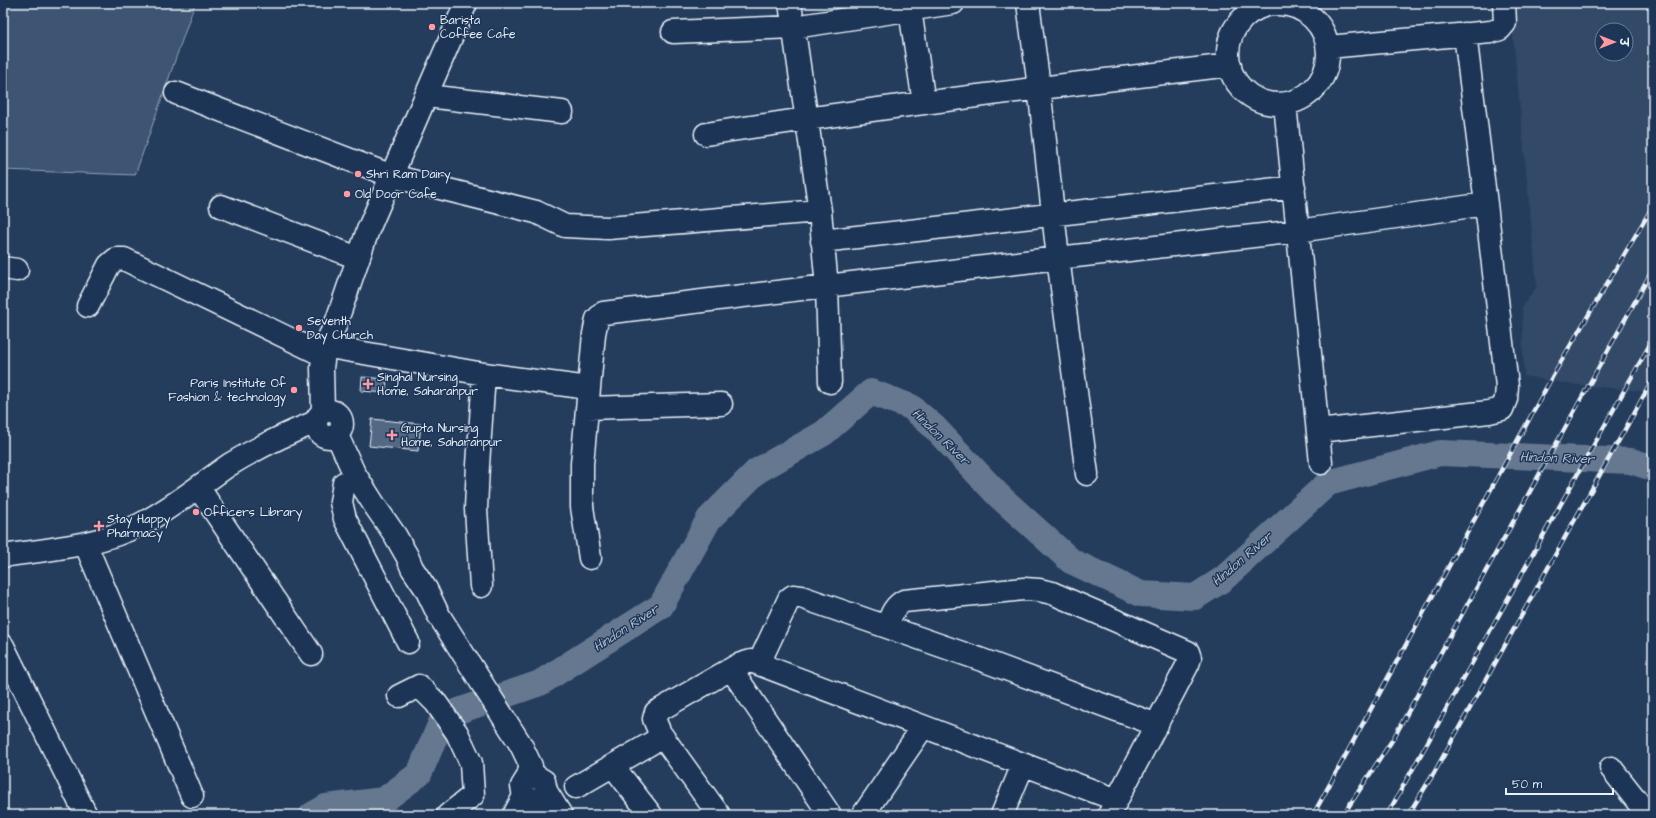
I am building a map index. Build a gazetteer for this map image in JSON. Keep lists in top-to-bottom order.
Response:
{
  "water": ["Hindon River"],
  "places": {
    "other": [
      "Barista Coffee Cafe",
      "Shri Ram Dairy",
      "Old Door Cafe",
      "Seventh Day Church",
      "Paris Institute Of Fashion & technology",
      "Officers Library"
    ],
    "health": ["Singhal Nursing Home, Saharanpur", "Gupta Nursing Home, Saharanpur", "Stay Happy Pharmacy"]
  },
  "scale_bar": "50 m",
  "north": "right"
}
